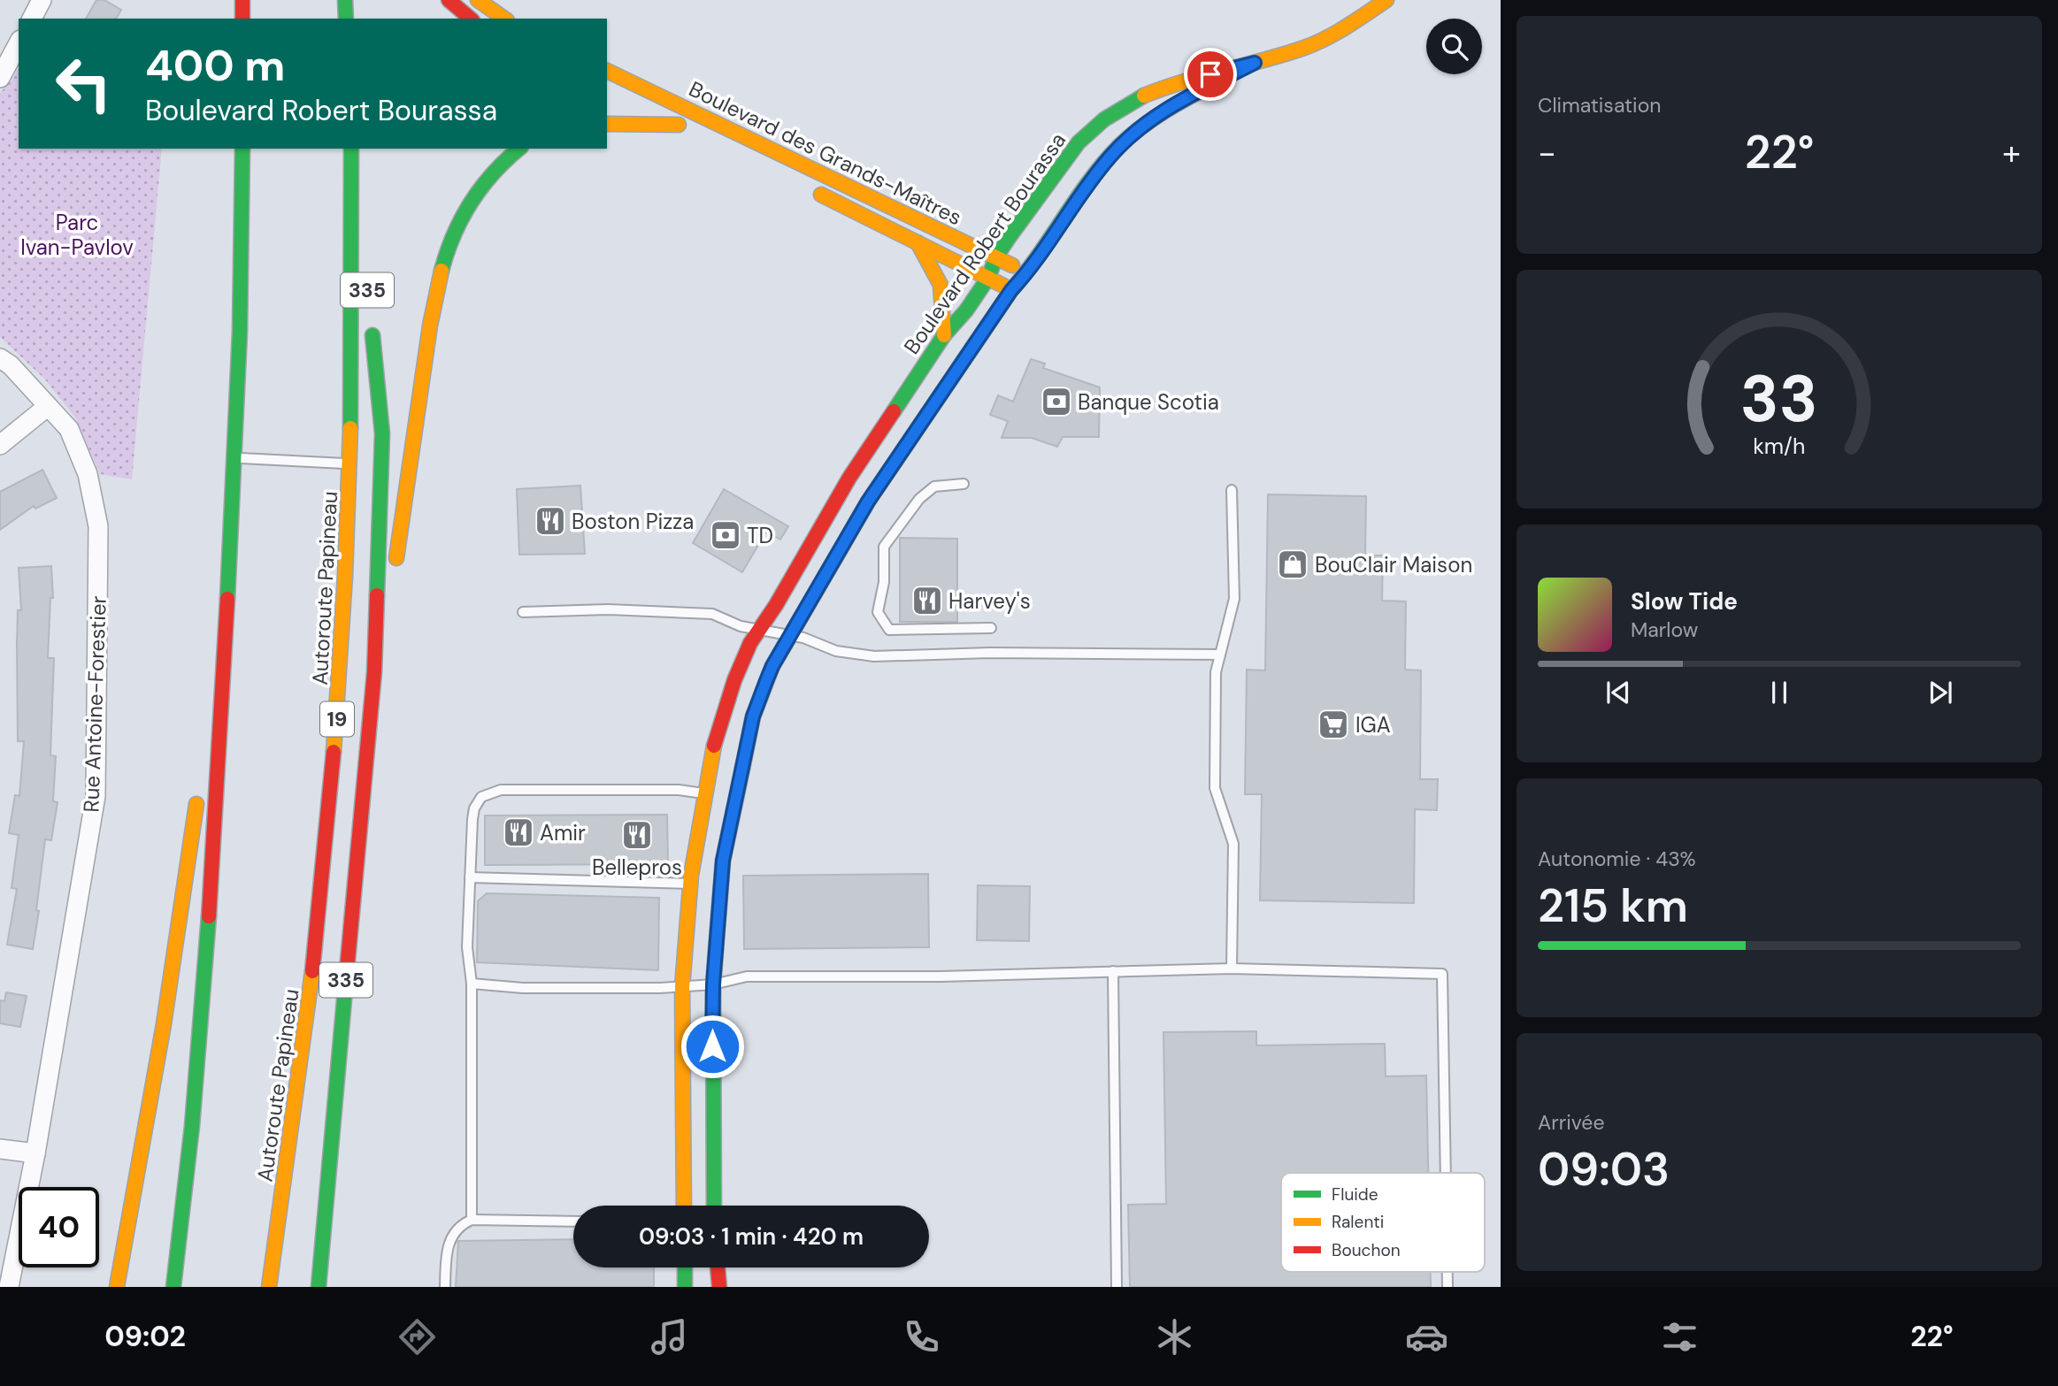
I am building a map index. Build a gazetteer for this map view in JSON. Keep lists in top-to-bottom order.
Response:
{
  "streets": {
    "main road": [
      "Boulevard des Grands-Maîtres",
      "Boulevard Robert Bourassa",
      "335",
      "Autoroute Papineau",
      "19"
    ],
    "street": ["Rue Antoine-Forestier"]
  },
  "crossings": [
    ["Boulevard des Grands-Maîtres", "Boulevard Robert Bourassa"]
  ],
  "parks": ["Parc Ivan-Pavlov"],
  "places": {
    "bank": ["Banque Scotia", "TD"],
    "restaurant": [
      "Boston Pizza",
      "Harvey's",
      "Amir",
      "Bellepros"
    ],
    "shop": ["BouClair Maison"],
    "supermarket": ["IGA"]
  },
  "legend": ["Fluide", "Ralenti", "Bouchon"],
  "page": {
    "tile": [
      "Climatisation",
      ["Autonomie · 43%", "215 km"],
      ["Arrivée", "09:03"]
    ],
    "turn": ["400 m", "Boulevard Robert Bourassa"],
    "heat": ["−", "22°", "+"],
    "song": ["Slow Tide", "Marlow"],
    "limit": "40",
    "trip": "09:03 · 1 min · 420 m",
    "tabs": ["09:02", "22°"],
    "gauge": ["33", "km/h"]
  }
}
